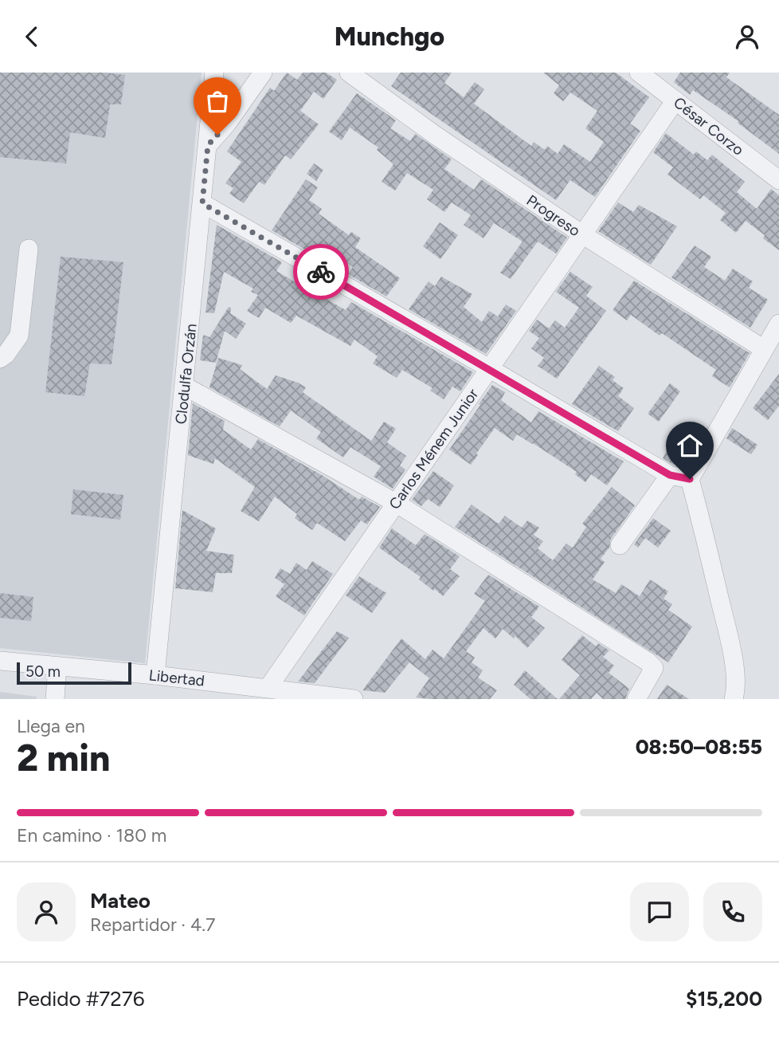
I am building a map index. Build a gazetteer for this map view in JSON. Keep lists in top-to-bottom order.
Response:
{
  "streets": {
    "street": [
      "César Corzo",
      "Progreso",
      "Clodulfa Orzán",
      "Carlos Ménem Junior",
      "Libertad"
    ]
  },
  "crossings": [
    ["César Corzo", "Carlos Ménem Junior"],
    ["Progreso", "Carlos Ménem Junior"],
    ["Clodulfa Orzán", "Libertad"],
    ["Carlos Ménem Junior", "Libertad"]
  ],
  "scale_bar": "50 m",
  "page": {
    "header": "Munchgo",
    "scale": "50 m",
    "heading": ["2 min", "Llega en", "08:50–08:55"],
    "panel": [
      "Mateo",
      "Repartidor · 4.7",
      "Pedido #7276",
      "$15,200"
    ],
    "bar": "En camino · 180 m"
  }
}
